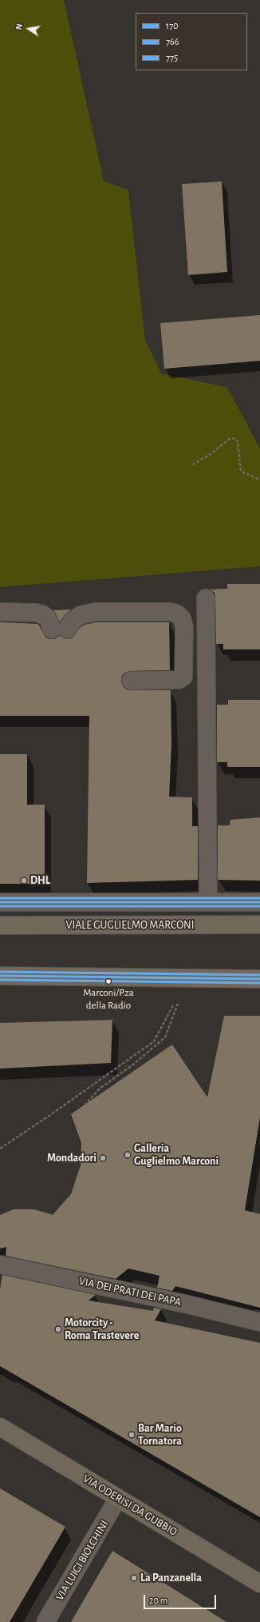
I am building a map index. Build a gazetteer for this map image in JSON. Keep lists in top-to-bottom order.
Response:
{
  "streets": {
    "main road": ["VIALE GUGLIELMO MARCONI", "VIA ODERISI DA GUBBIO"],
    "street": ["VIA DEI PRATI DEI PAPA", "VIA LUIGI BIOLCHINI"]
  },
  "crossings": [
    ["VIA ODERISI DA GUBBIO", "VIA LUIGI BIOLCHINI"]
  ],
  "places": [
    "DHL",
    "Marconi/P.za della Radio",
    "Galleria Guglielmo Marconi",
    "Mondadori",
    "Motorcity - Roma Trastevere",
    "Bar Mario Tornatora",
    "La Panzanella"
  ],
  "lines": ["transit line 775", "transit line 170", "transit line 766"],
  "legend": ["170", "766", "775"],
  "scale_bar": "20 m",
  "north": "left"
}
